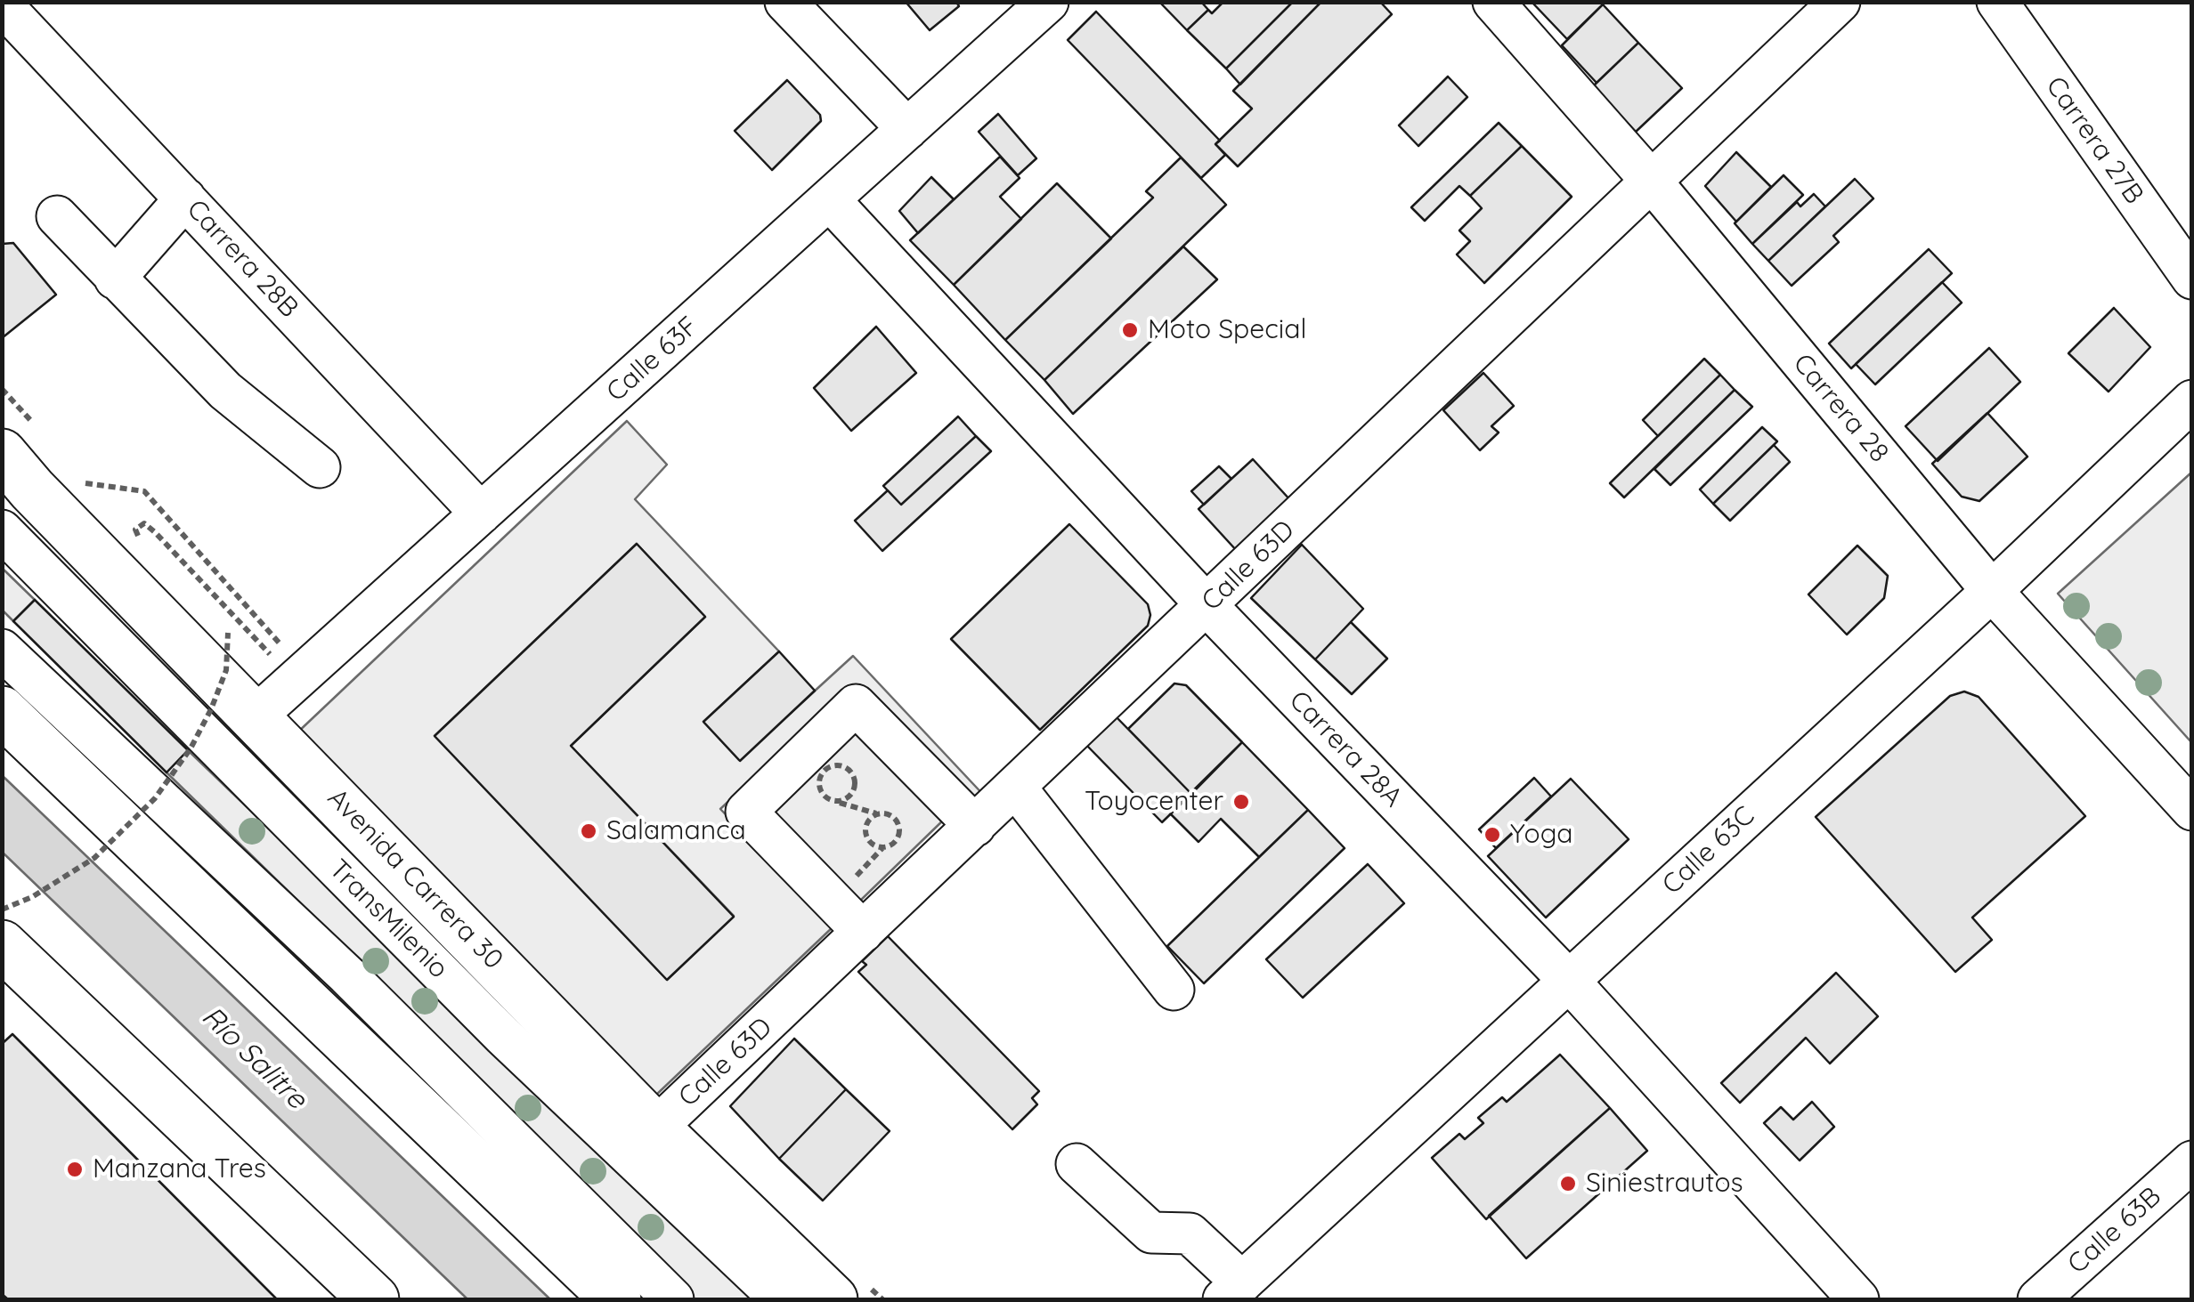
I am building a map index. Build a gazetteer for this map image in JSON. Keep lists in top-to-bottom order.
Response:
{
  "streets": {
    "highway": ["Avenida Carrera 30"],
    "street": [
      "Carrera 27B",
      "Carrera 28B",
      "Calle 63F",
      "Carrera 28",
      "Calle 63D",
      "Carrera 28A",
      "Calle 63C",
      "TransMilenio",
      "Calle 63B"
    ]
  },
  "crossings": [
    ["Carrera 28B", "Calle 63F"],
    ["Calle 63F", "Carrera 28A"],
    ["Calle 63F", "Avenida Carrera 30"],
    ["Carrera 28", "Calle 63D"],
    ["Carrera 28", "Calle 63C"],
    ["Calle 63D", "Carrera 28A"],
    ["Calle 63D", "Avenida Carrera 30"],
    ["Carrera 28A", "Calle 63C"]
  ],
  "water": ["Río Salitre"],
  "places": [
    "Moto Special",
    "Toyocenter",
    "Salamanca",
    "Yoga",
    "Manzana Tres",
    "Siniestrautos"
  ]
}
